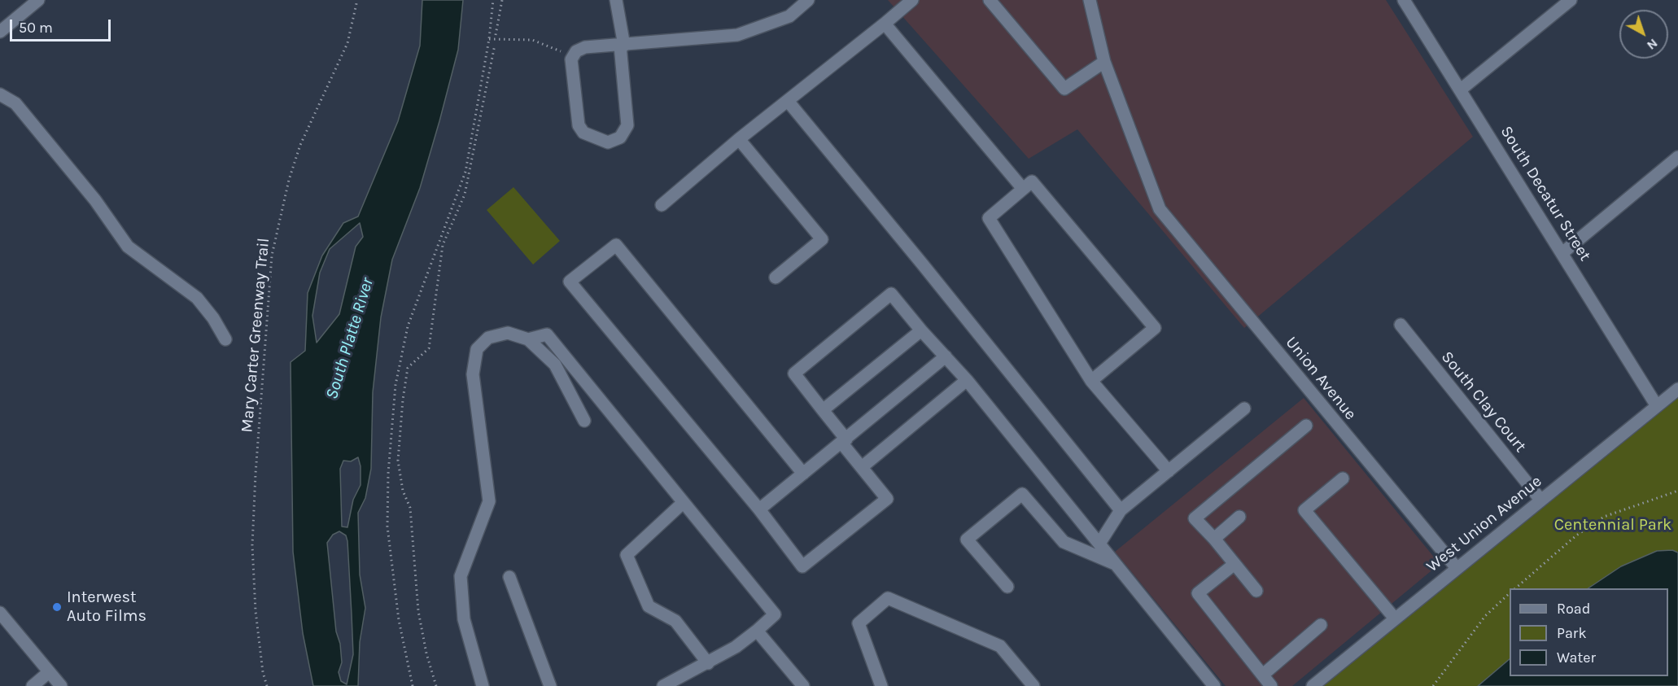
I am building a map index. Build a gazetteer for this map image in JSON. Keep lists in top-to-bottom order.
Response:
{
  "streets": {
    "street": [
      "South Decatur Street",
      "Union Avenue",
      "South Clay Court",
      "West Union Avenue"
    ],
    "path": ["Mary Carter Greenway Trail"]
  },
  "crossings": [
    ["South Decatur Street", "West Union Avenue"],
    ["Union Avenue", "West Union Avenue"],
    ["South Clay Court", "West Union Avenue"]
  ],
  "water": ["South Platte River"],
  "parks": ["Centennial Park"],
  "places": ["Interwest Auto Films"],
  "legend": ["Road", "Park", "Water"],
  "scale_bar": "50 m",
  "north": "bottom right"
}
